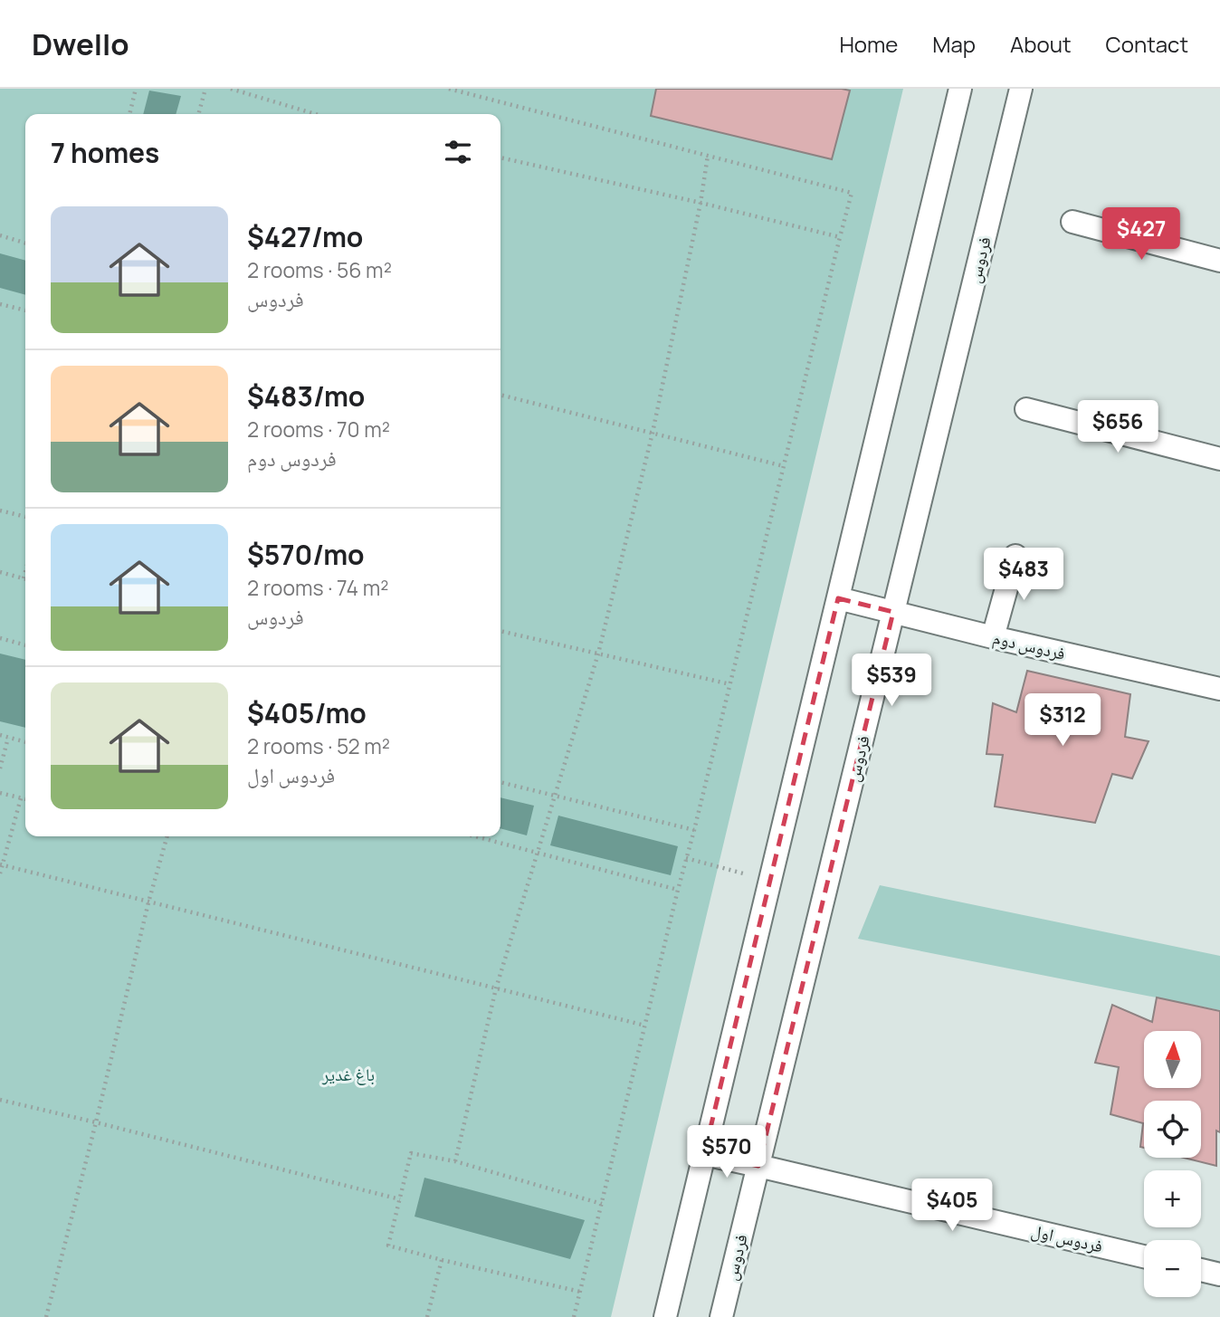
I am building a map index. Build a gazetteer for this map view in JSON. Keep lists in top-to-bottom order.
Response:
{
  "streets": {
    "street": ["فردوس", "فردوس دوم", "فردوس اول"]
  },
  "crossings": [
    ["فردوس", "فردوس دوم"],
    ["فردوس", "فردوس اول"]
  ],
  "parks": ["باغ غدیر"],
  "north": "top",
  "page": {
    "header": "Dwello",
    "nav": [
      "Home",
      "Map",
      "About",
      "Contact"
    ],
    "heading": "7 homes",
    "list": [
      {
        "name": "$427/mo",
        "note": "2 rooms · 56 m² · فردوس"
      },
      {
        "name": "$483/mo",
        "note": "2 rooms · 70 m² · فردوس دوم"
      },
      {
        "name": "$570/mo",
        "note": "2 rooms · 74 m² · فردوس"
      },
      {
        "name": "$405/mo",
        "note": "2 rooms · 52 m² · فردوس اول"
      }
    ],
    "price": [
      "$427",
      "$656",
      "$483",
      "$539",
      "$312",
      "$570",
      "$405"
    ],
    "map_buttons": ["+", "−"]
  }
}
